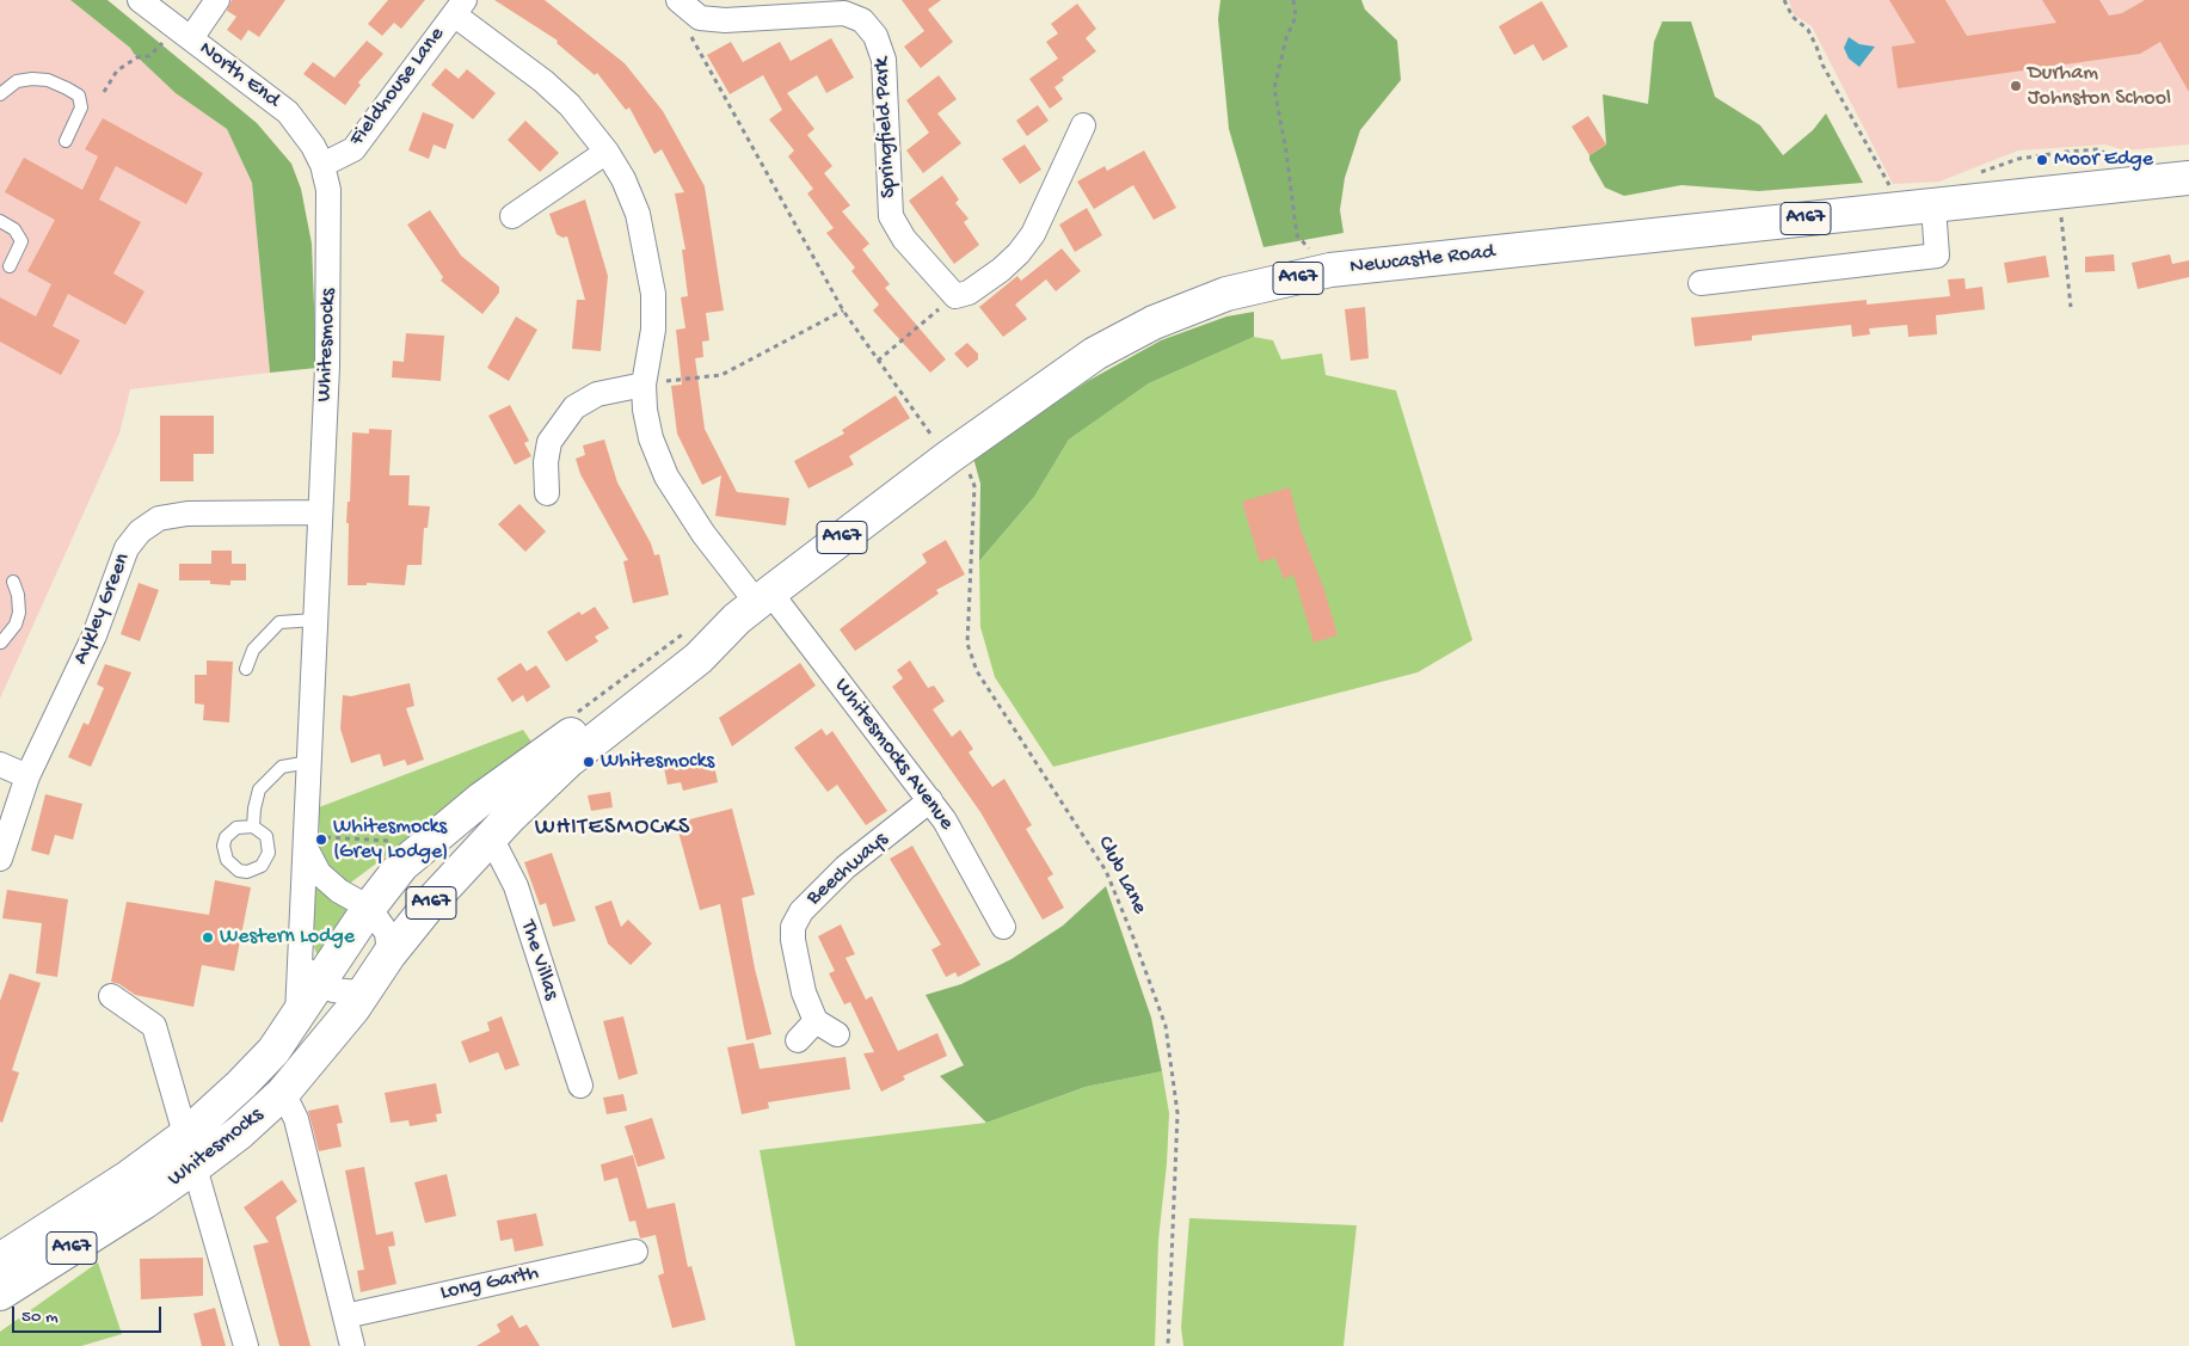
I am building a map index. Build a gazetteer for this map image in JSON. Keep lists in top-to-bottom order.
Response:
{
  "streets": {
    "highway": ["A167", "Newcastle Road", "Whitesmocks"],
    "street": [
      "North End",
      "Fieldhouse Lane",
      "Springfield Park",
      "Aykley Green",
      "Whitesmocks Avenue",
      "Beechways",
      "The Villas",
      "Long Garth"
    ],
    "path": ["Club Lane"]
  },
  "crossings": [
    ["North End", "Fieldhouse Lane"],
    ["North End", "Whitesmocks"],
    ["Fieldhouse Lane", "Whitesmocks"],
    ["Fieldhouse Lane", "Whitesmocks Avenue"],
    ["Springfield Park", "Club Lane"],
    ["A167", "Newcastle Road"],
    ["Newcastle Road", "Whitesmocks"],
    ["Newcastle Road", "Club Lane"],
    ["Whitesmocks", "Aykley Green"],
    ["Whitesmocks", "Whitesmocks Avenue"],
    ["Whitesmocks", "Club Lane"],
    ["Whitesmocks", "The Villas"],
    ["Whitesmocks Avenue", "Beechways"]
  ],
  "districts": ["WHITESMOCKS"],
  "places": [
    "Durham Johnston School",
    "Moor Edge",
    "Whitesmocks",
    "Whitesmocks (Grey Lodge)",
    "Western Lodge"
  ],
  "scale_bar": "50 m"
}
